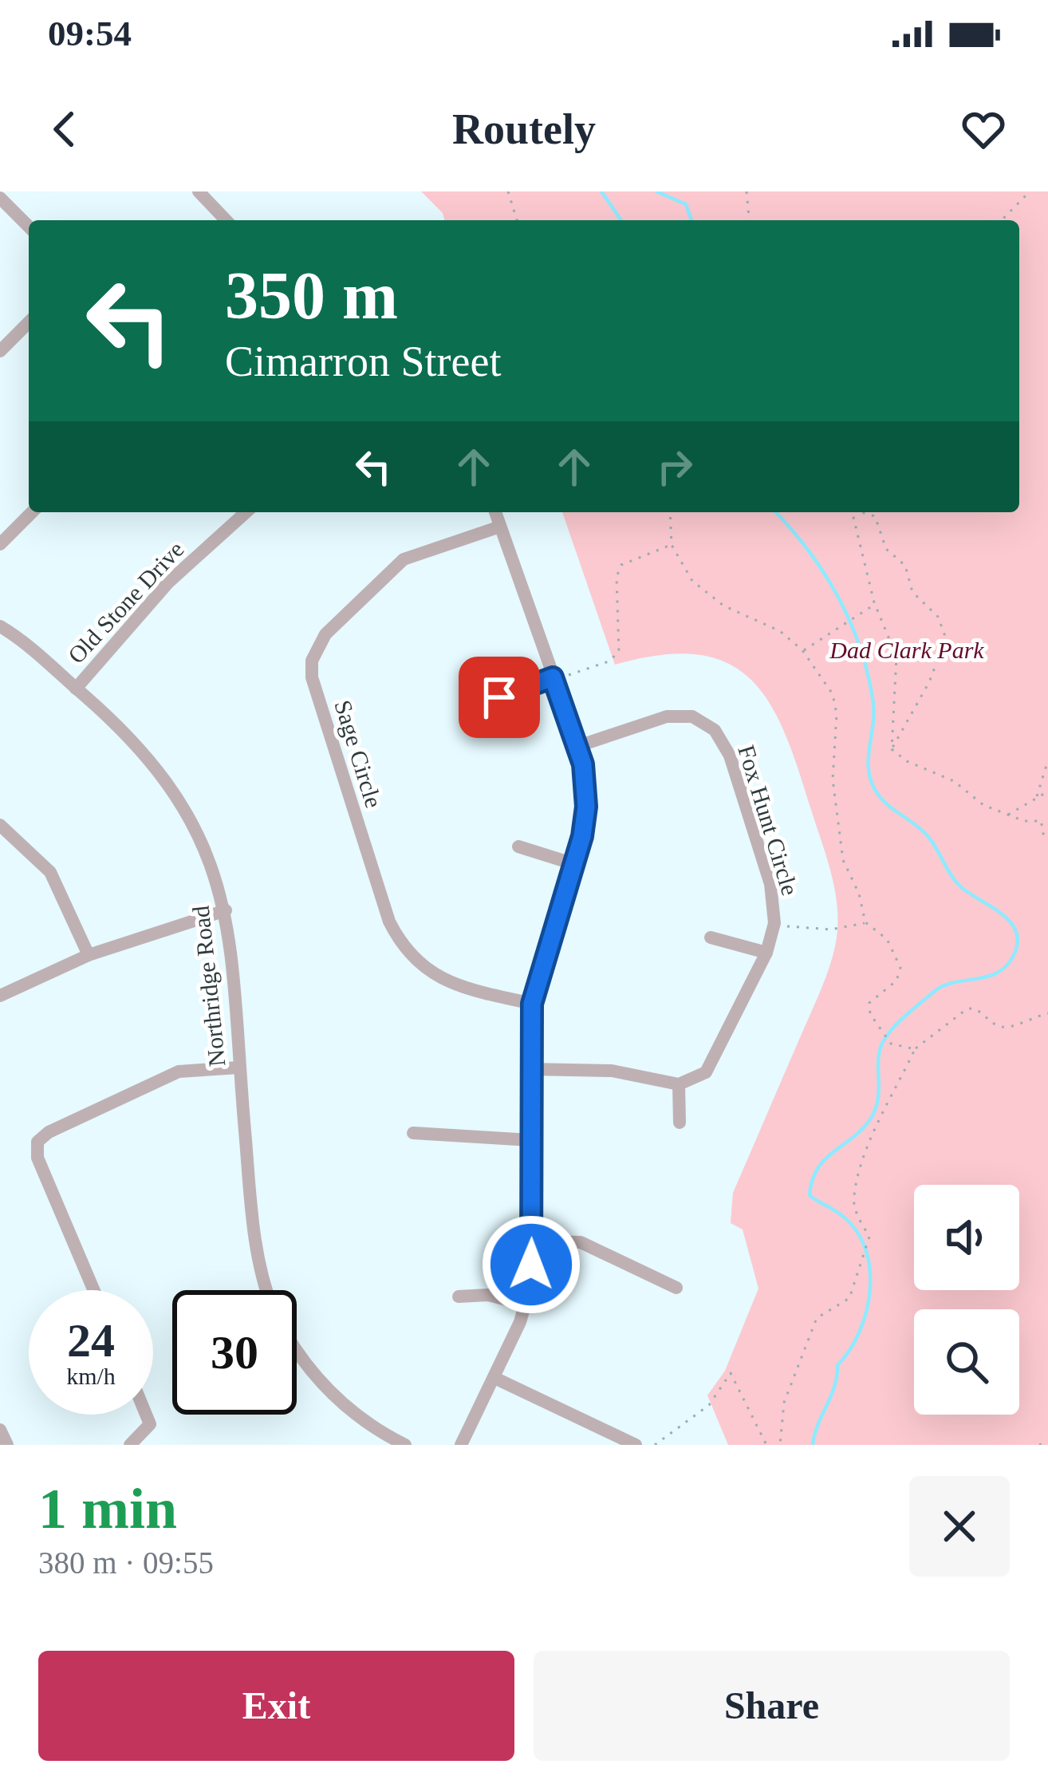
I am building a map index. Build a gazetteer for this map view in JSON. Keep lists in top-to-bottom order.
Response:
{
  "streets": {
    "street": [
      "Old Stone Drive",
      "Sage Circle",
      "Fox Hunt Circle",
      "Northridge Road"
    ]
  },
  "crossings": [
    ["Old Stone Drive", "Northridge Road"]
  ],
  "parks": ["Dad Clark Park"],
  "page": {
    "status": "09:54",
    "header": "Routely",
    "turn": ["350 m", "Cimarron Street"],
    "speed": "24 km/h",
    "limit": "30",
    "heading": ["1 min", "380 m · 09:55"],
    "buttons": ["Exit", "Share"]
  }
}
